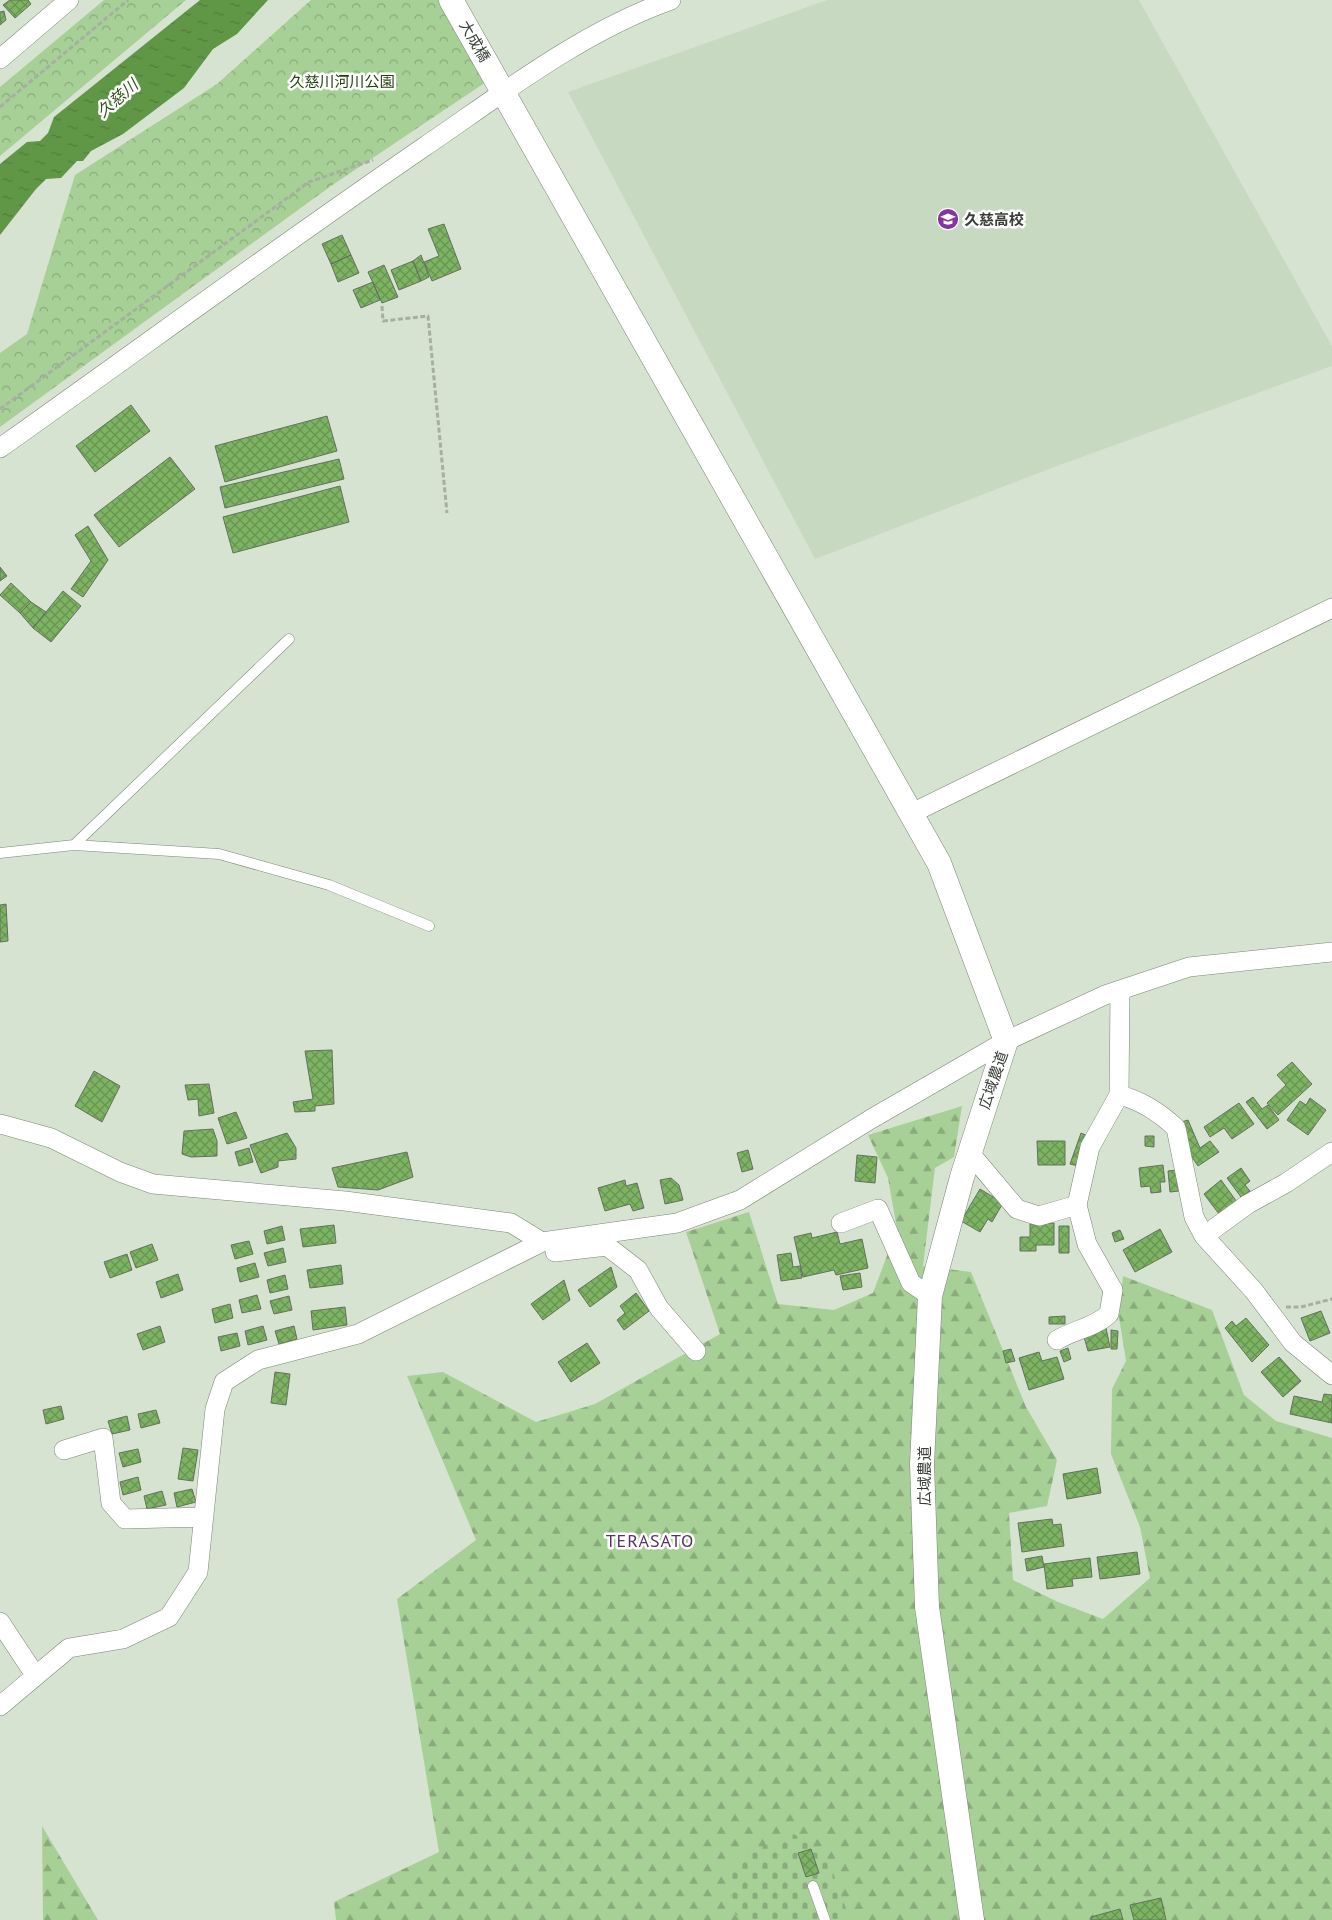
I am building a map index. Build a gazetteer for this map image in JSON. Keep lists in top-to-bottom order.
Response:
{
  "streets": {
    "street": ["大成橋", "広域農道"]
  },
  "crossings": [
    ["大成橋", "広域農道"]
  ],
  "districts": ["TERASATO"],
  "water": ["久慈川"],
  "parks": ["久慈川河川公園"],
  "places": {
    "school or university": ["久慈高校"]
  }
}
